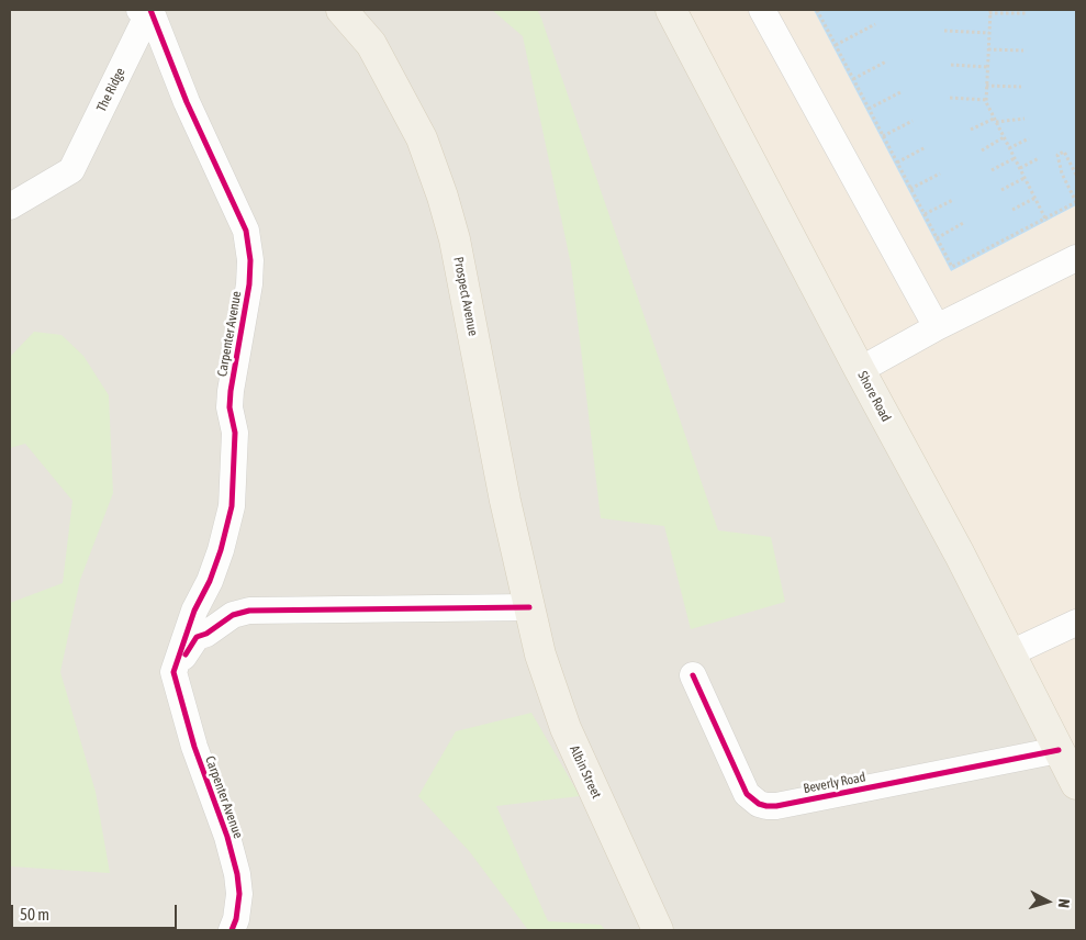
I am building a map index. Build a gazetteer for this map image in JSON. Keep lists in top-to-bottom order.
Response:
{
  "streets": {
    "main road": ["Prospect Avenue", "Shore Road", "Albin Street"],
    "street": ["The Ridge", "Carpenter Avenue", "Beverly Road"]
  },
  "crossings": [
    ["The Ridge", "Carpenter Avenue"],
    ["Prospect Avenue", "Albin Street"],
    ["Shore Road", "Beverly Road"]
  ],
  "scale_bar": "50 m",
  "north": "right"
}
